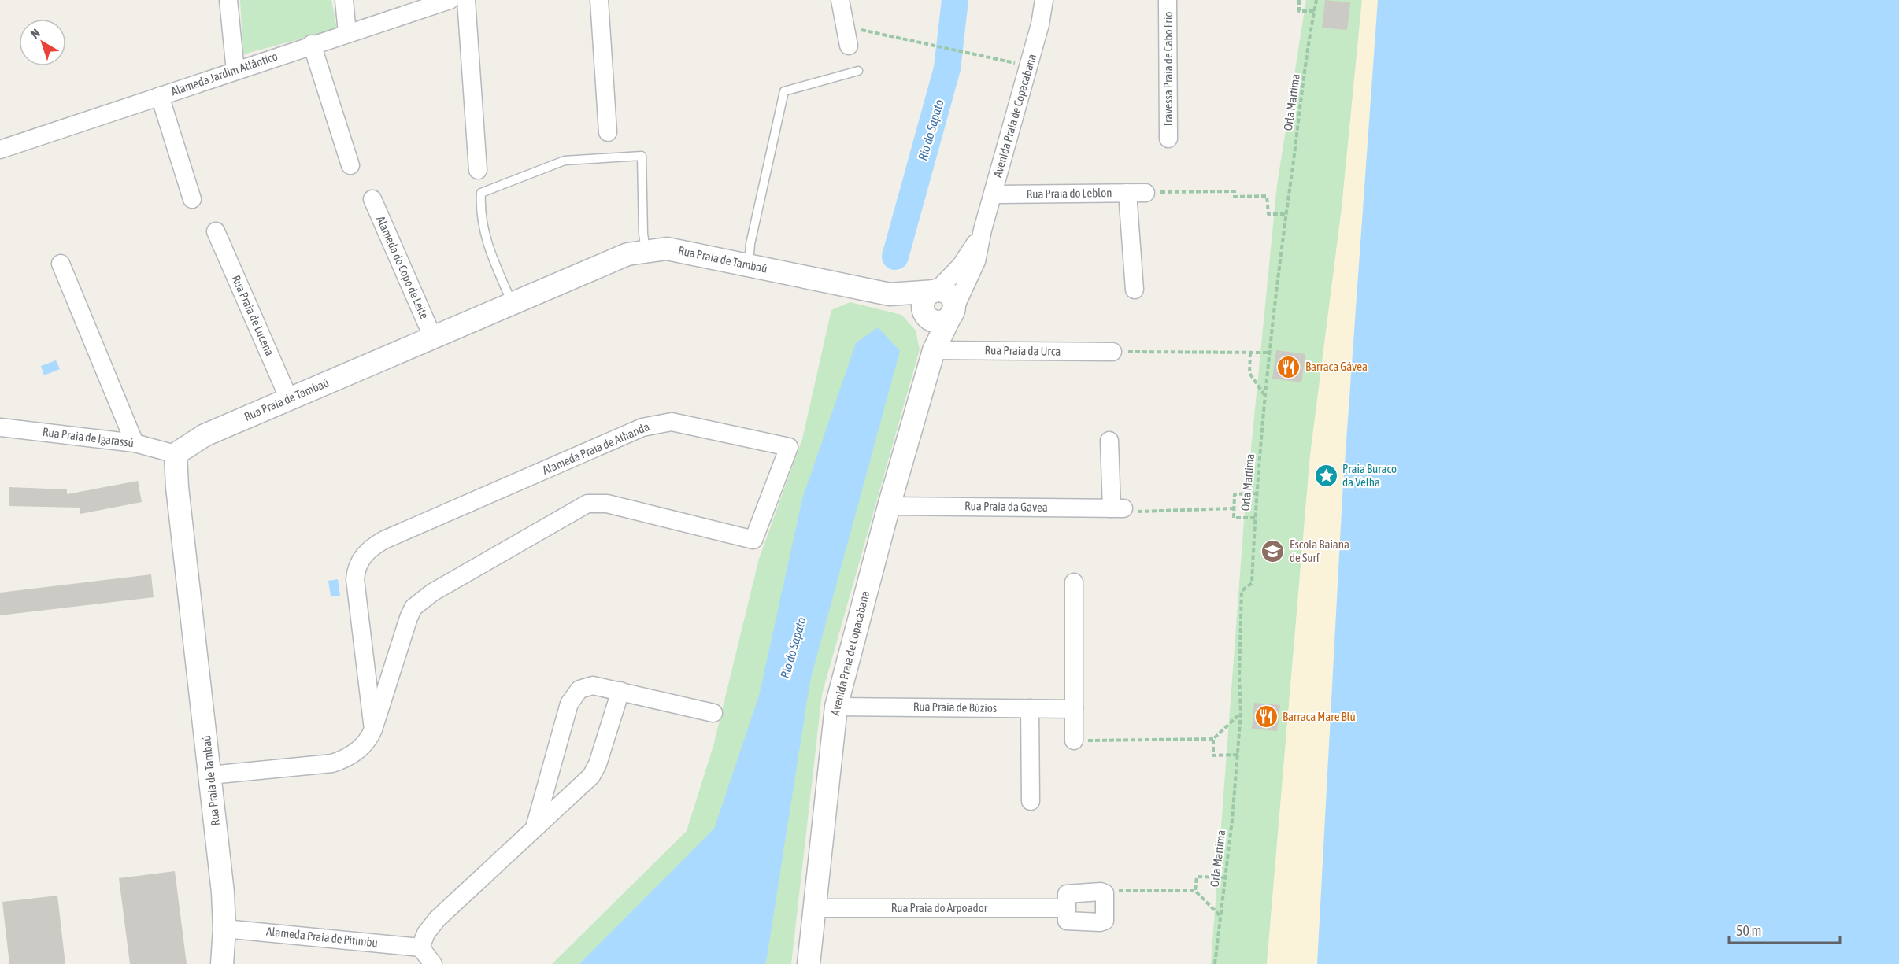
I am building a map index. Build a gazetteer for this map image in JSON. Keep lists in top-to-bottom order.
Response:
{
  "streets": {
    "street": [
      "Travessa Praia de Cabo Frio",
      "Alameda Jardim Atlântico",
      "Avenida Praia de Copacabana",
      "Rua Praia do Leblon",
      "Rua Praia de Tambaú",
      "Alameda do Copo de Leite",
      "Rua Praia de Lucena",
      "Rua Praia da Urca",
      "Rua Praia de Igarassú",
      "Alameda Praia de Alhanda",
      "Rua Praia da Gavea",
      "Rua Praia de Búzios",
      "Rua Praia do Arpoador",
      "Alameda Praia de Pitimbu"
    ],
    "path": ["Orla Martima"]
  },
  "crossings": [
    ["Avenida Praia de Copacabana", "Rua Praia do Leblon"],
    ["Avenida Praia de Copacabana", "Rua Praia de Tambaú"],
    ["Avenida Praia de Copacabana", "Rua Praia da Urca"],
    ["Avenida Praia de Copacabana", "Rua Praia da Gavea"],
    ["Avenida Praia de Copacabana", "Rua Praia de Búzios"],
    ["Avenida Praia de Copacabana", "Rua Praia do Arpoador"],
    ["Rua Praia de Tambaú", "Alameda do Copo de Leite"],
    ["Rua Praia de Tambaú", "Rua Praia de Lucena"],
    ["Rua Praia de Tambaú", "Rua Praia de Igarassú"],
    ["Rua Praia de Tambaú", "Alameda Praia de Alhanda"],
    ["Rua Praia de Tambaú", "Alameda Praia de Pitimbu"]
  ],
  "water": ["Rio do Sapato"],
  "places": {
    "restaurant": ["Barraca Gávea", "Barraca Mare Blú"],
    "place": ["Praia Buraco da Velha"],
    "school or university": ["Escola Baiana de Surf"]
  },
  "scale_bar": "50 m",
  "north": "top left"
}
